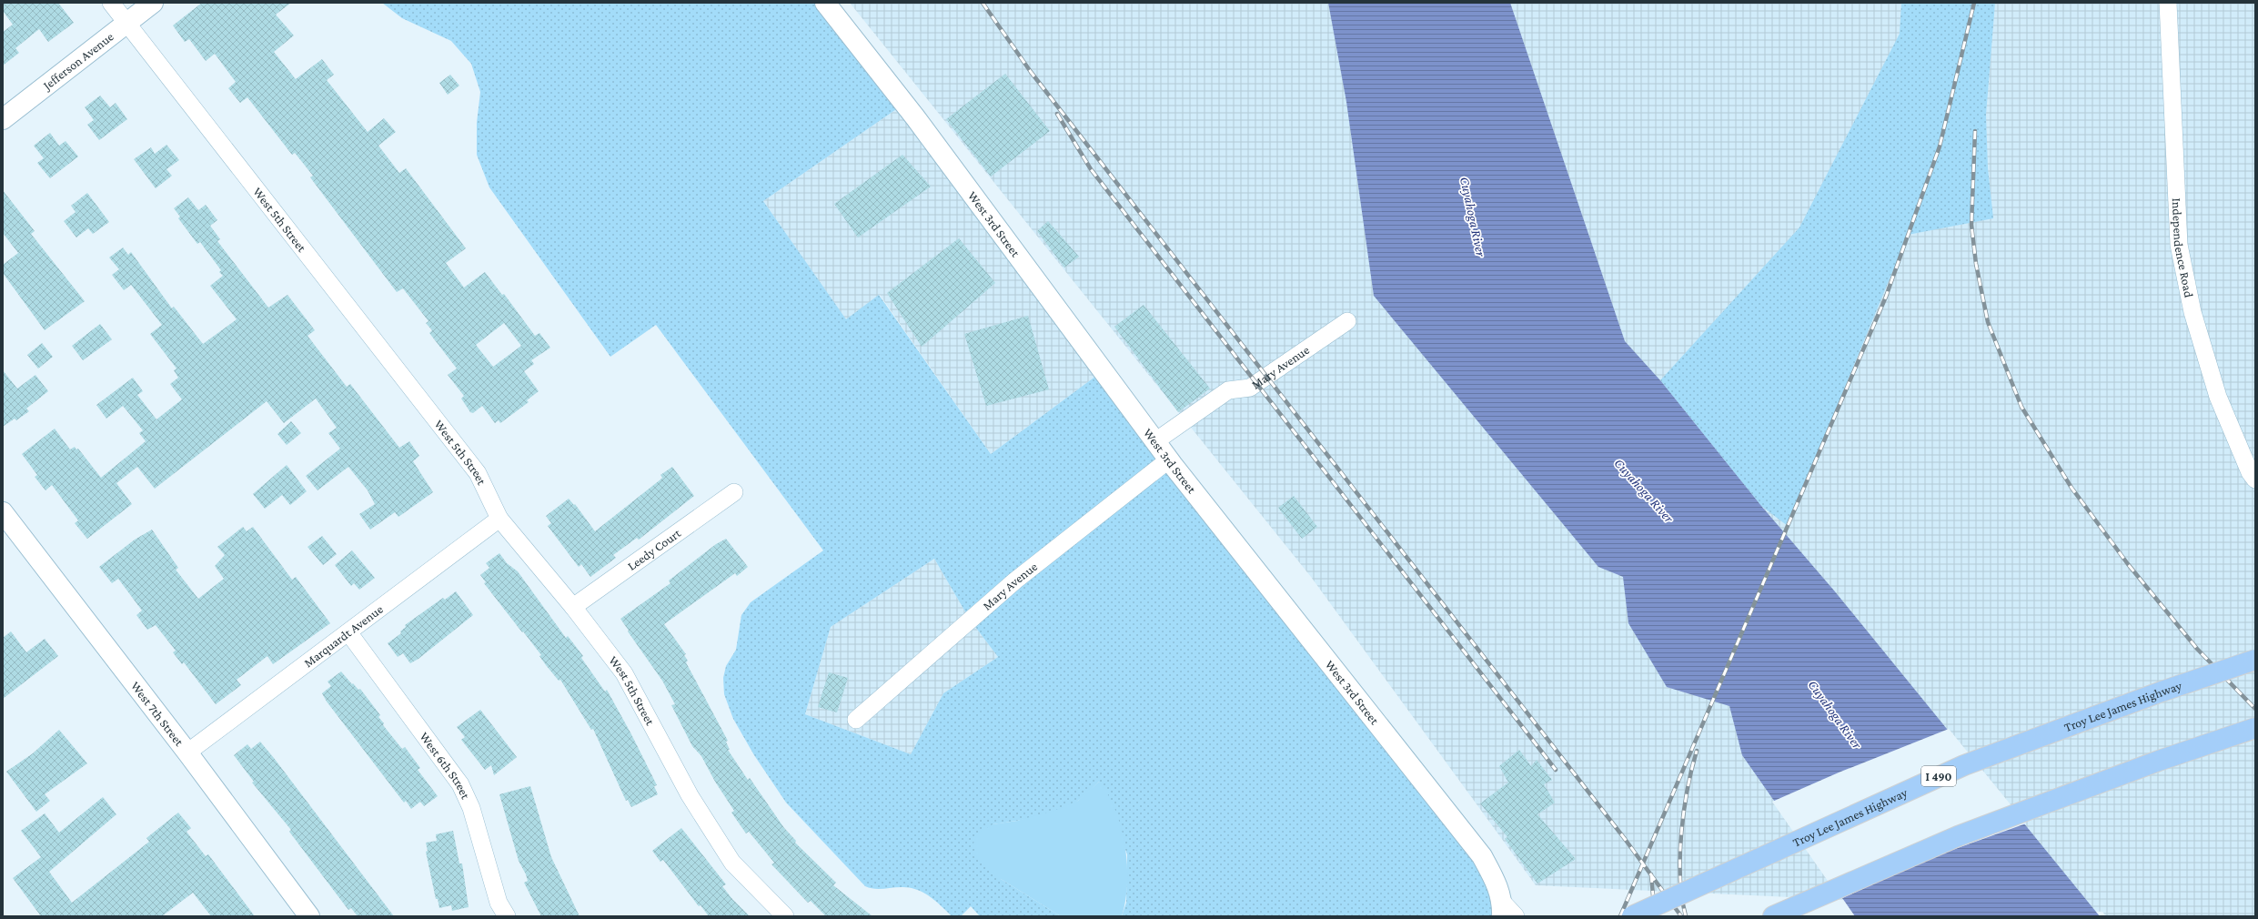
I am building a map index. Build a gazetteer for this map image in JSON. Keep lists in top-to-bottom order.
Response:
{
  "streets": {
    "highway": ["Troy Lee James Highway", "I 490"],
    "street": [
      "Jefferson Avenue",
      "West 5th Street",
      "West 3rd Street",
      "Independence Road",
      "Mary Avenue",
      "Leedy Court",
      "Marquardt Avenue",
      "West 7th Street",
      "West 6th Street"
    ]
  },
  "crossings": [
    ["Jefferson Avenue", "West 5th Street"],
    ["West 5th Street", "Leedy Court"],
    ["West 5th Street", "Marquardt Avenue"],
    ["West 3rd Street", "Mary Avenue"],
    ["Marquardt Avenue", "West 7th Street"],
    ["Marquardt Avenue", "West 6th Street"]
  ],
  "water": ["Cuyahoga River"]
}
